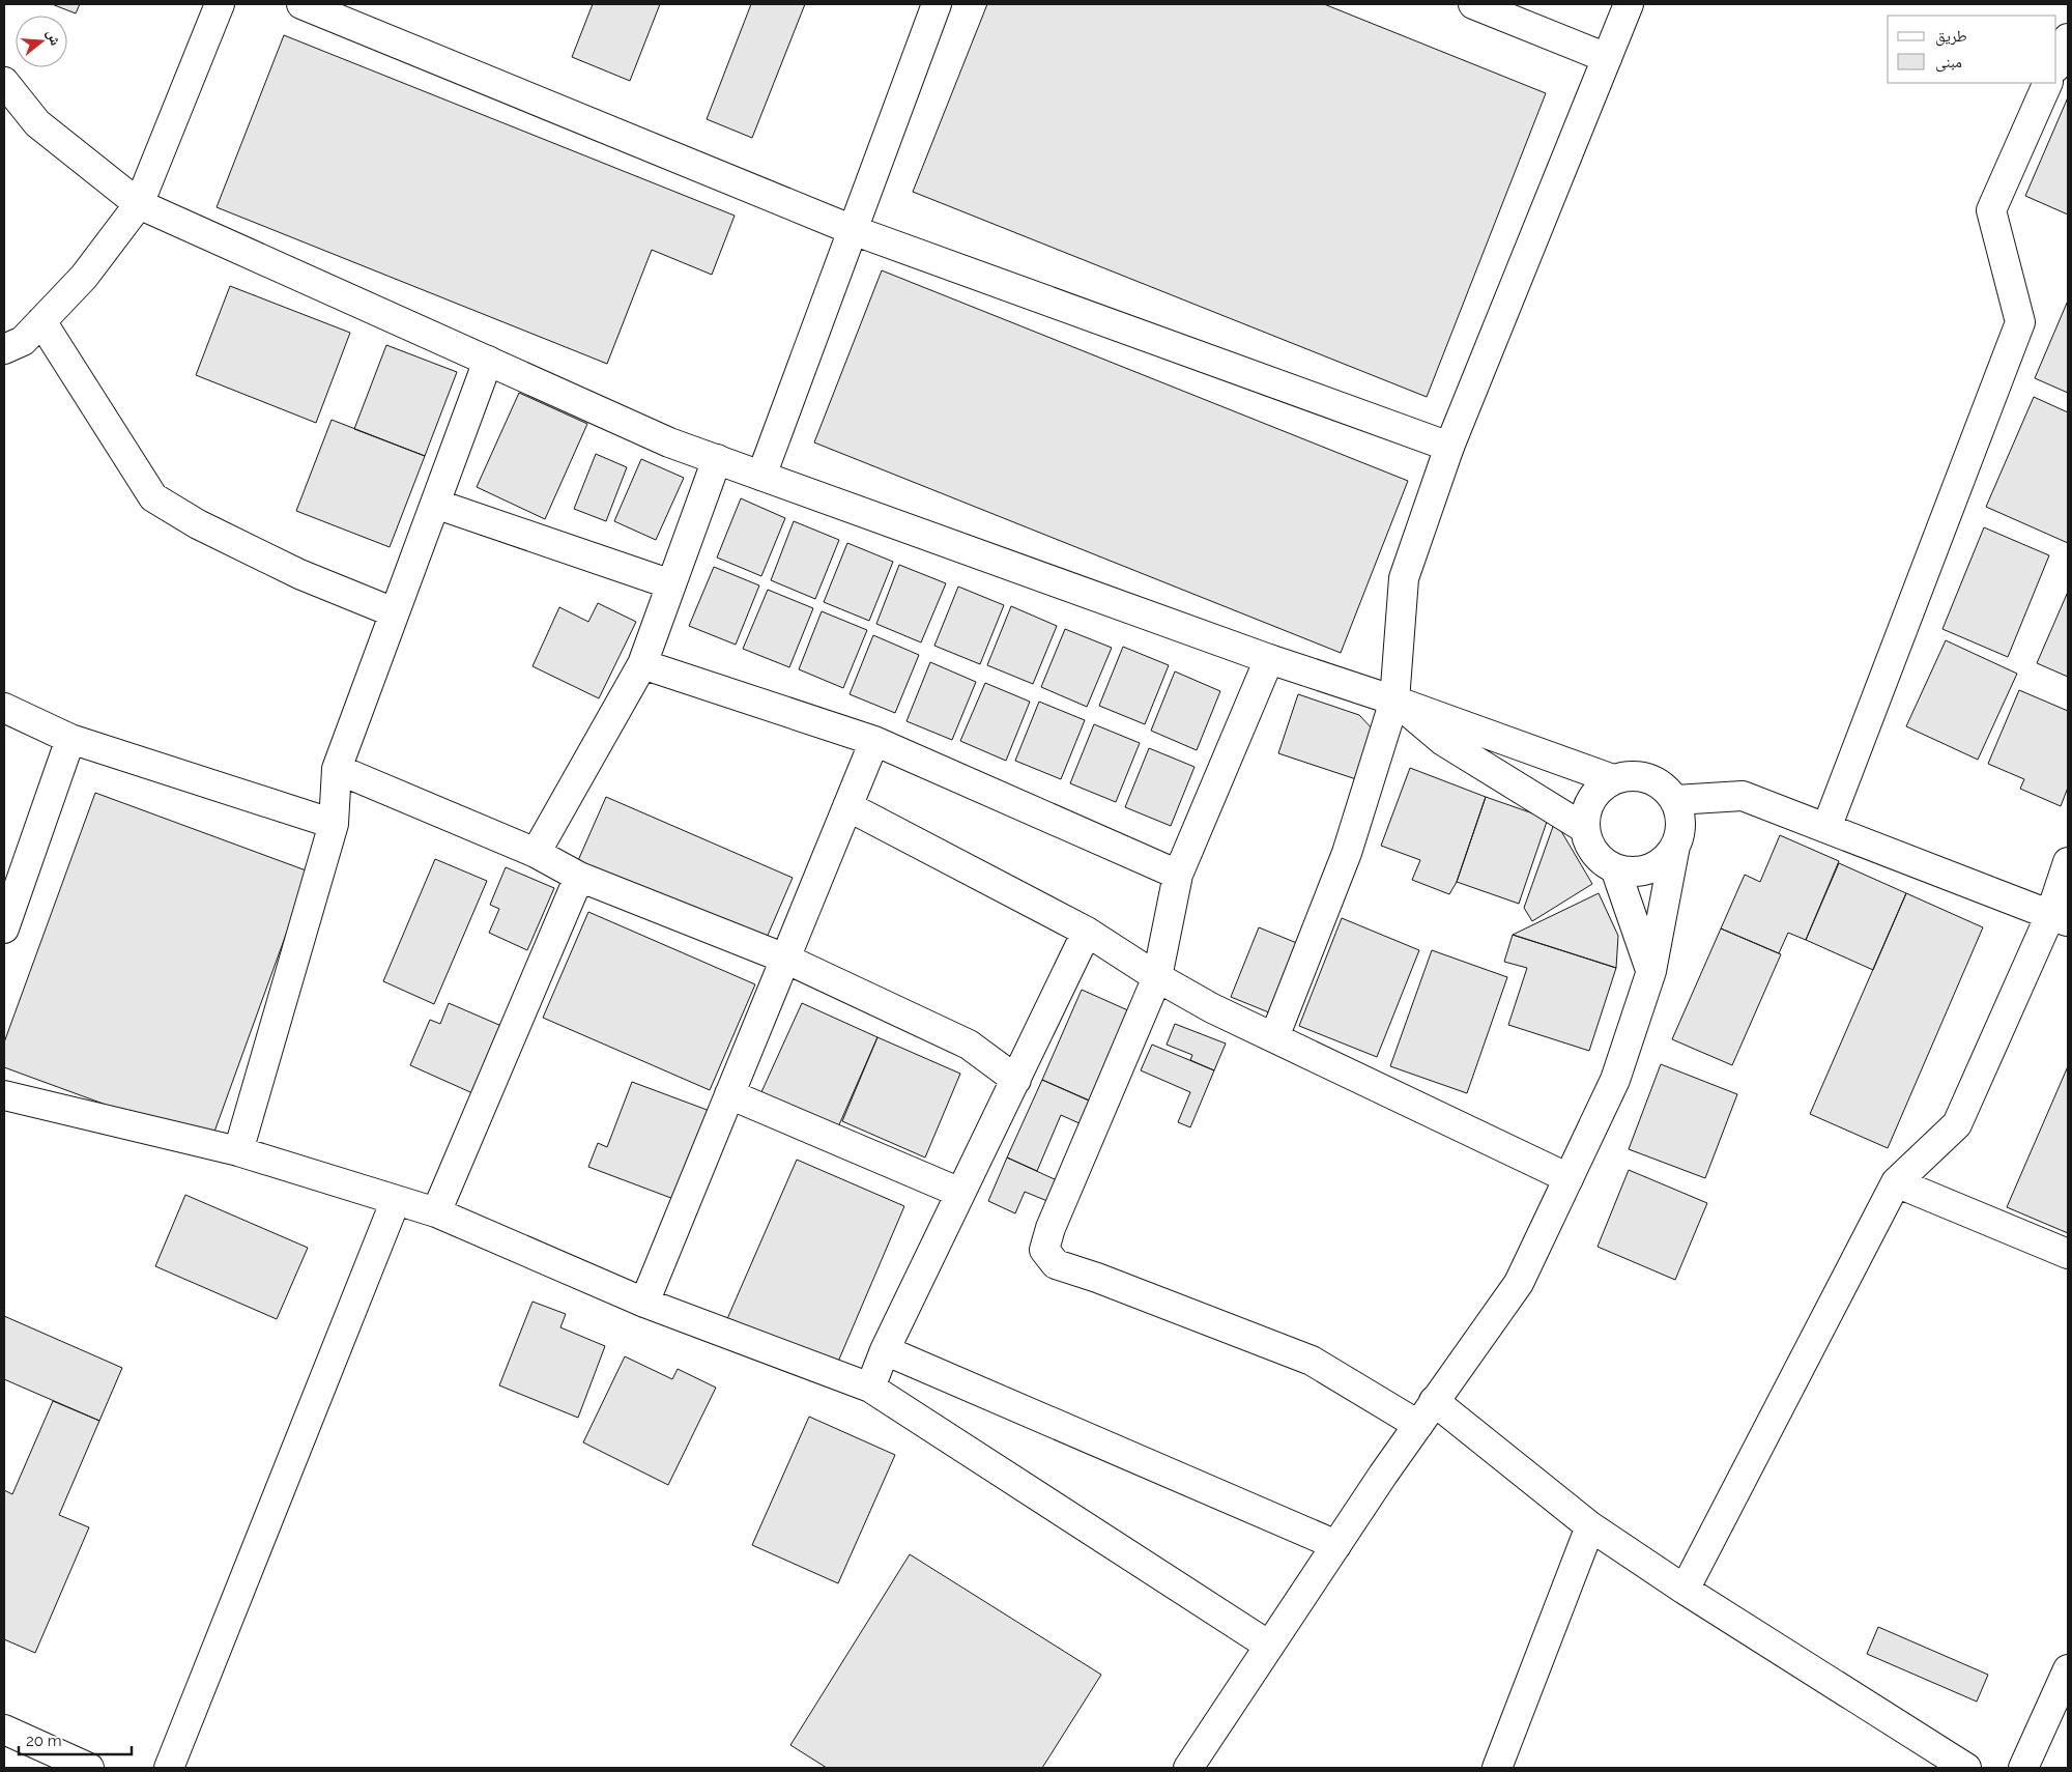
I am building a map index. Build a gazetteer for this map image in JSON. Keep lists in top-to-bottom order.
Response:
{
  "legend": ["طريق", "مبنى"],
  "scale_bar": "20 m",
  "north": "right"
}
